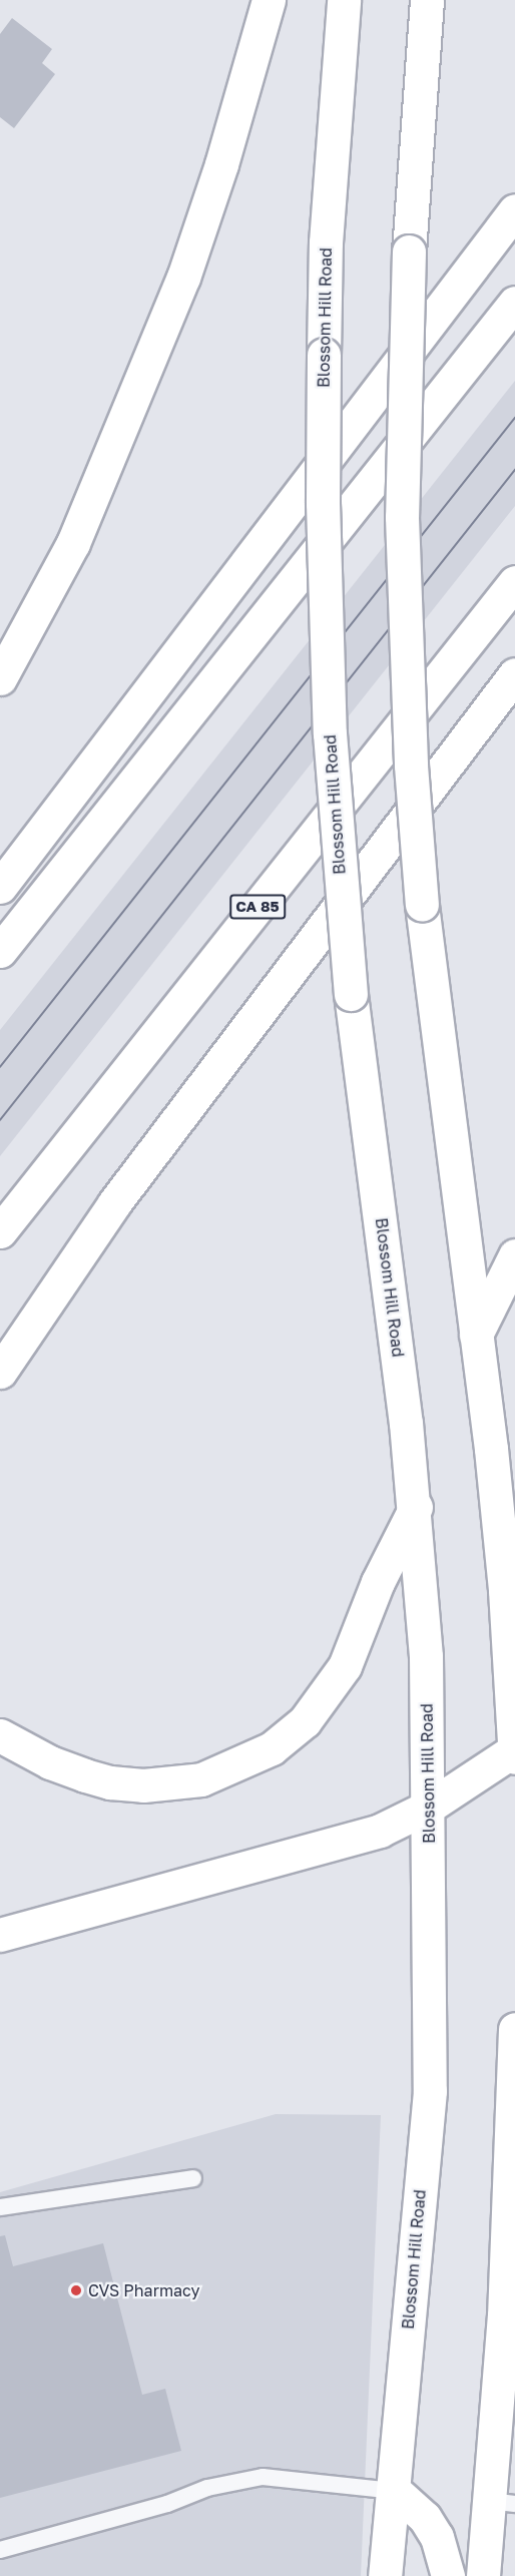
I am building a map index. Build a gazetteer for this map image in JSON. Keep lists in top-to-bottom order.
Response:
{
  "streets": {
    "main road": ["Blossom Hill Road", "CA 85"]
  },
  "places": ["CVS Pharmacy"]
}
